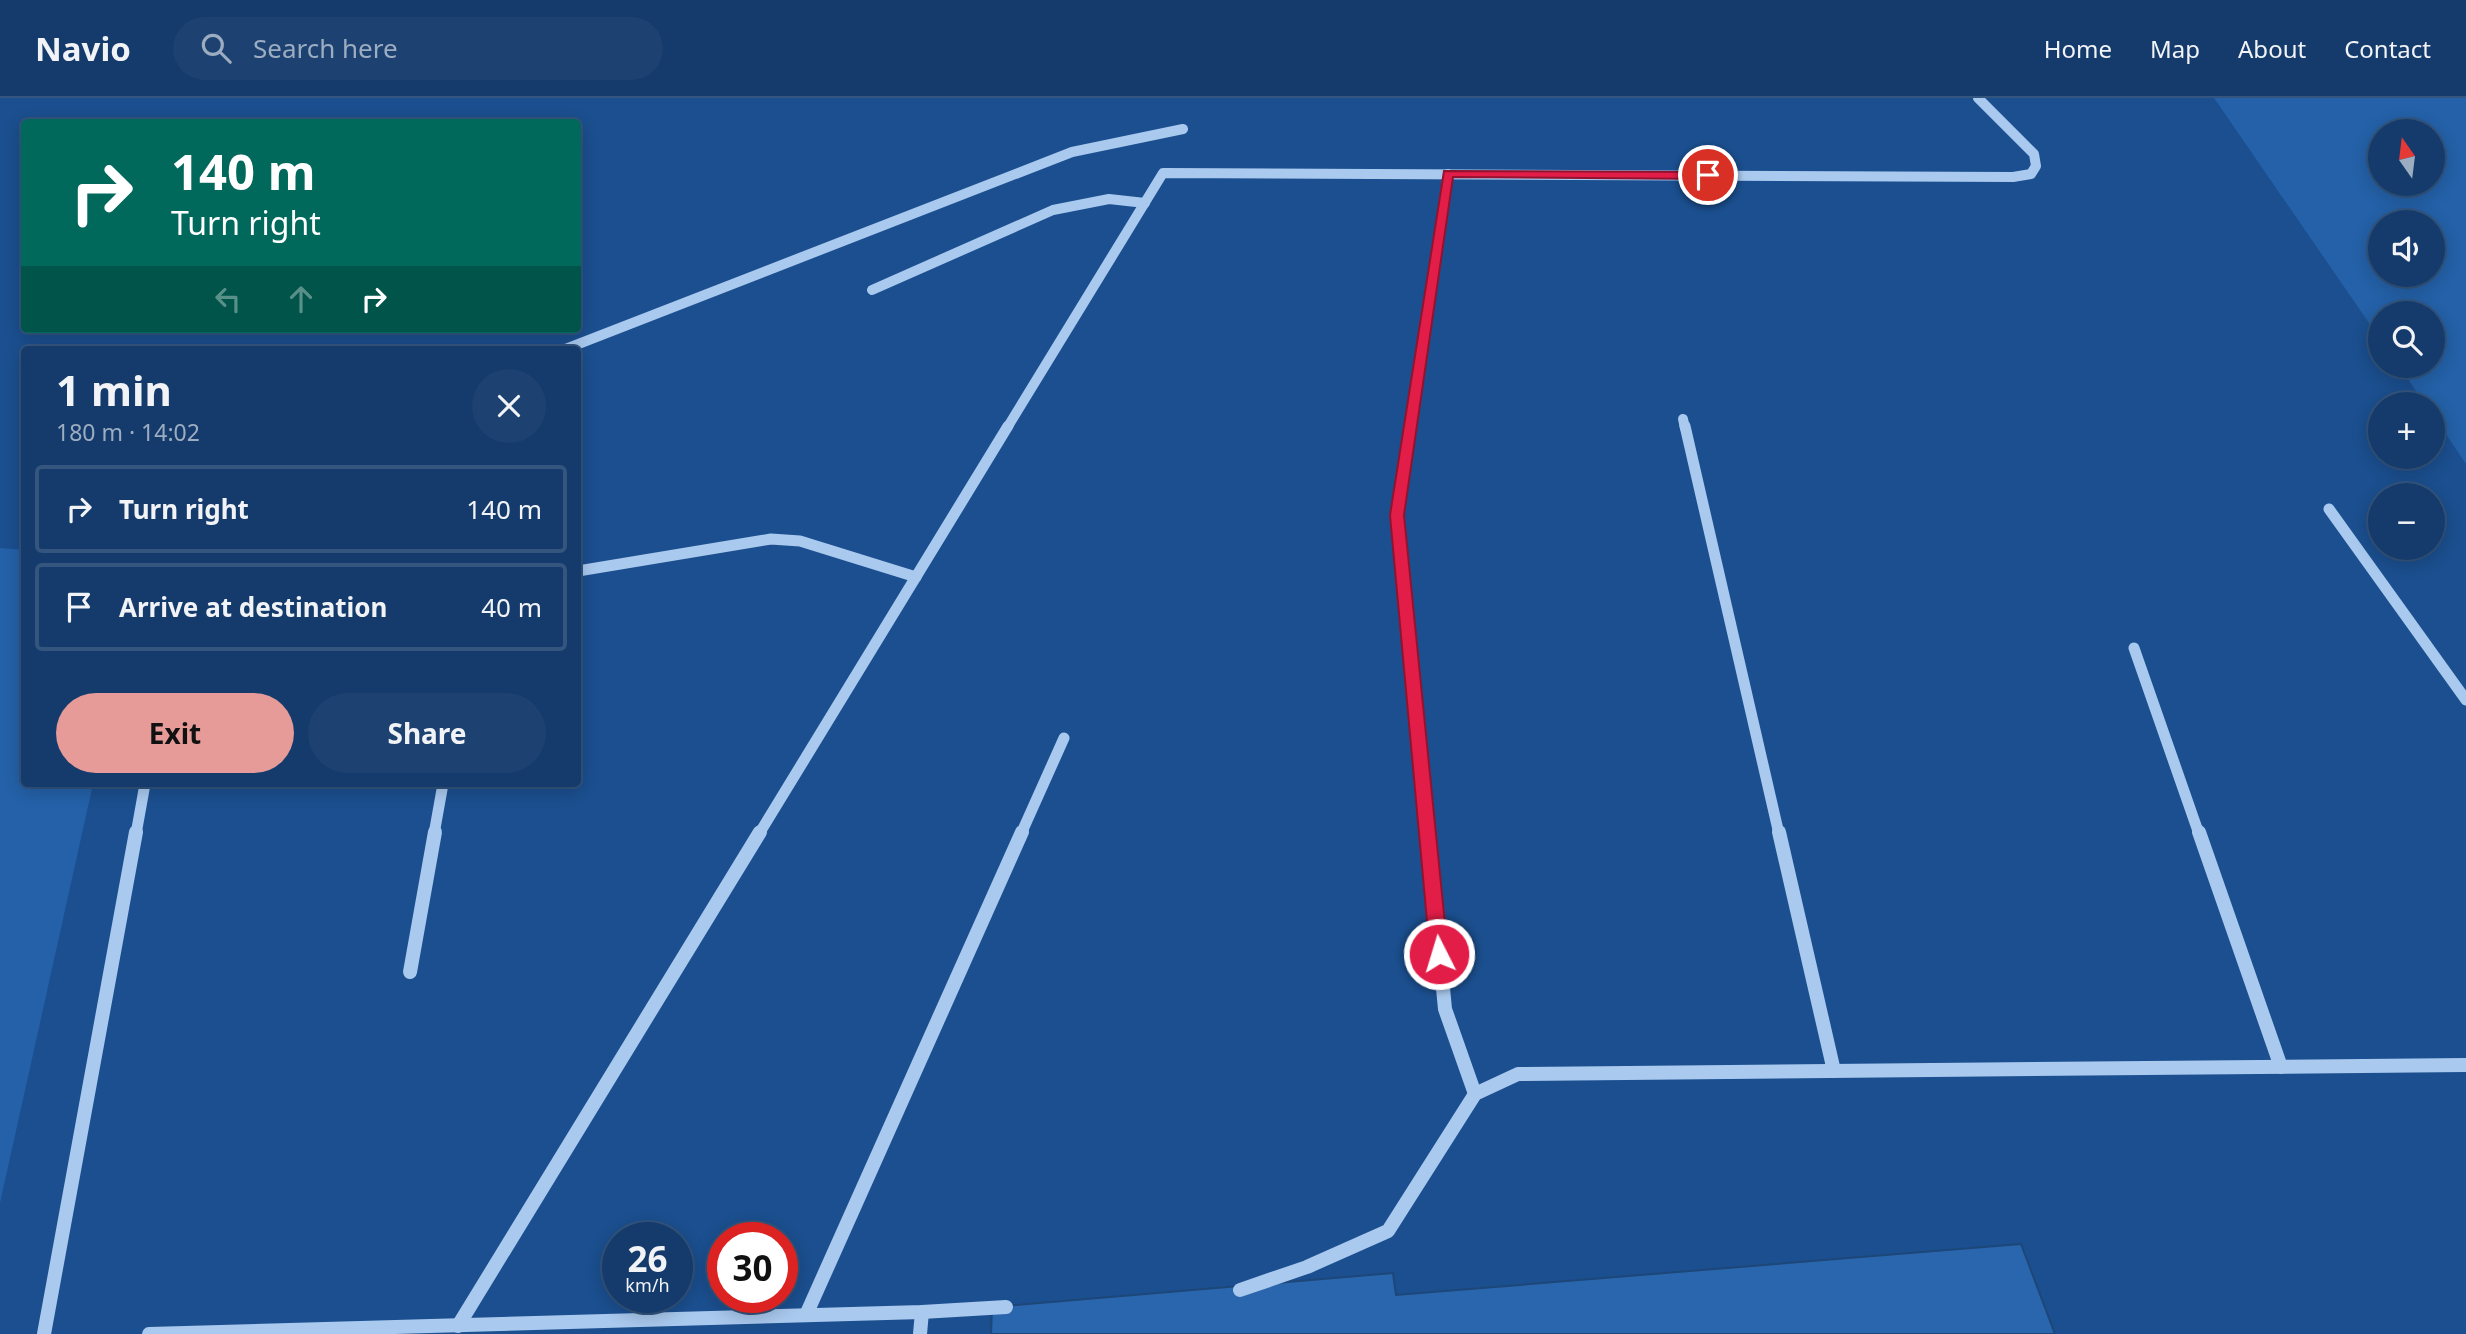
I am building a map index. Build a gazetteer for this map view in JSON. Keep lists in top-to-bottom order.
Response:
{
  "north": "top",
  "page": {
    "header": "Navio",
    "search": "Search here",
    "nav": [
      "Home",
      "Map",
      "About",
      "Contact"
    ],
    "map_buttons": ["+", "−"],
    "turn": ["140 m", "Turn right"],
    "heading": ["1 min", "180 m · 14:02"],
    "list": [
      {
        "name": "Turn right",
        "value": "140 m"
      },
      {
        "name": "Arrive at destination",
        "value": "40 m"
      }
    ],
    "buttons": ["Exit", "Share"],
    "speed": "26 km/h",
    "limit": "30"
  }
}
